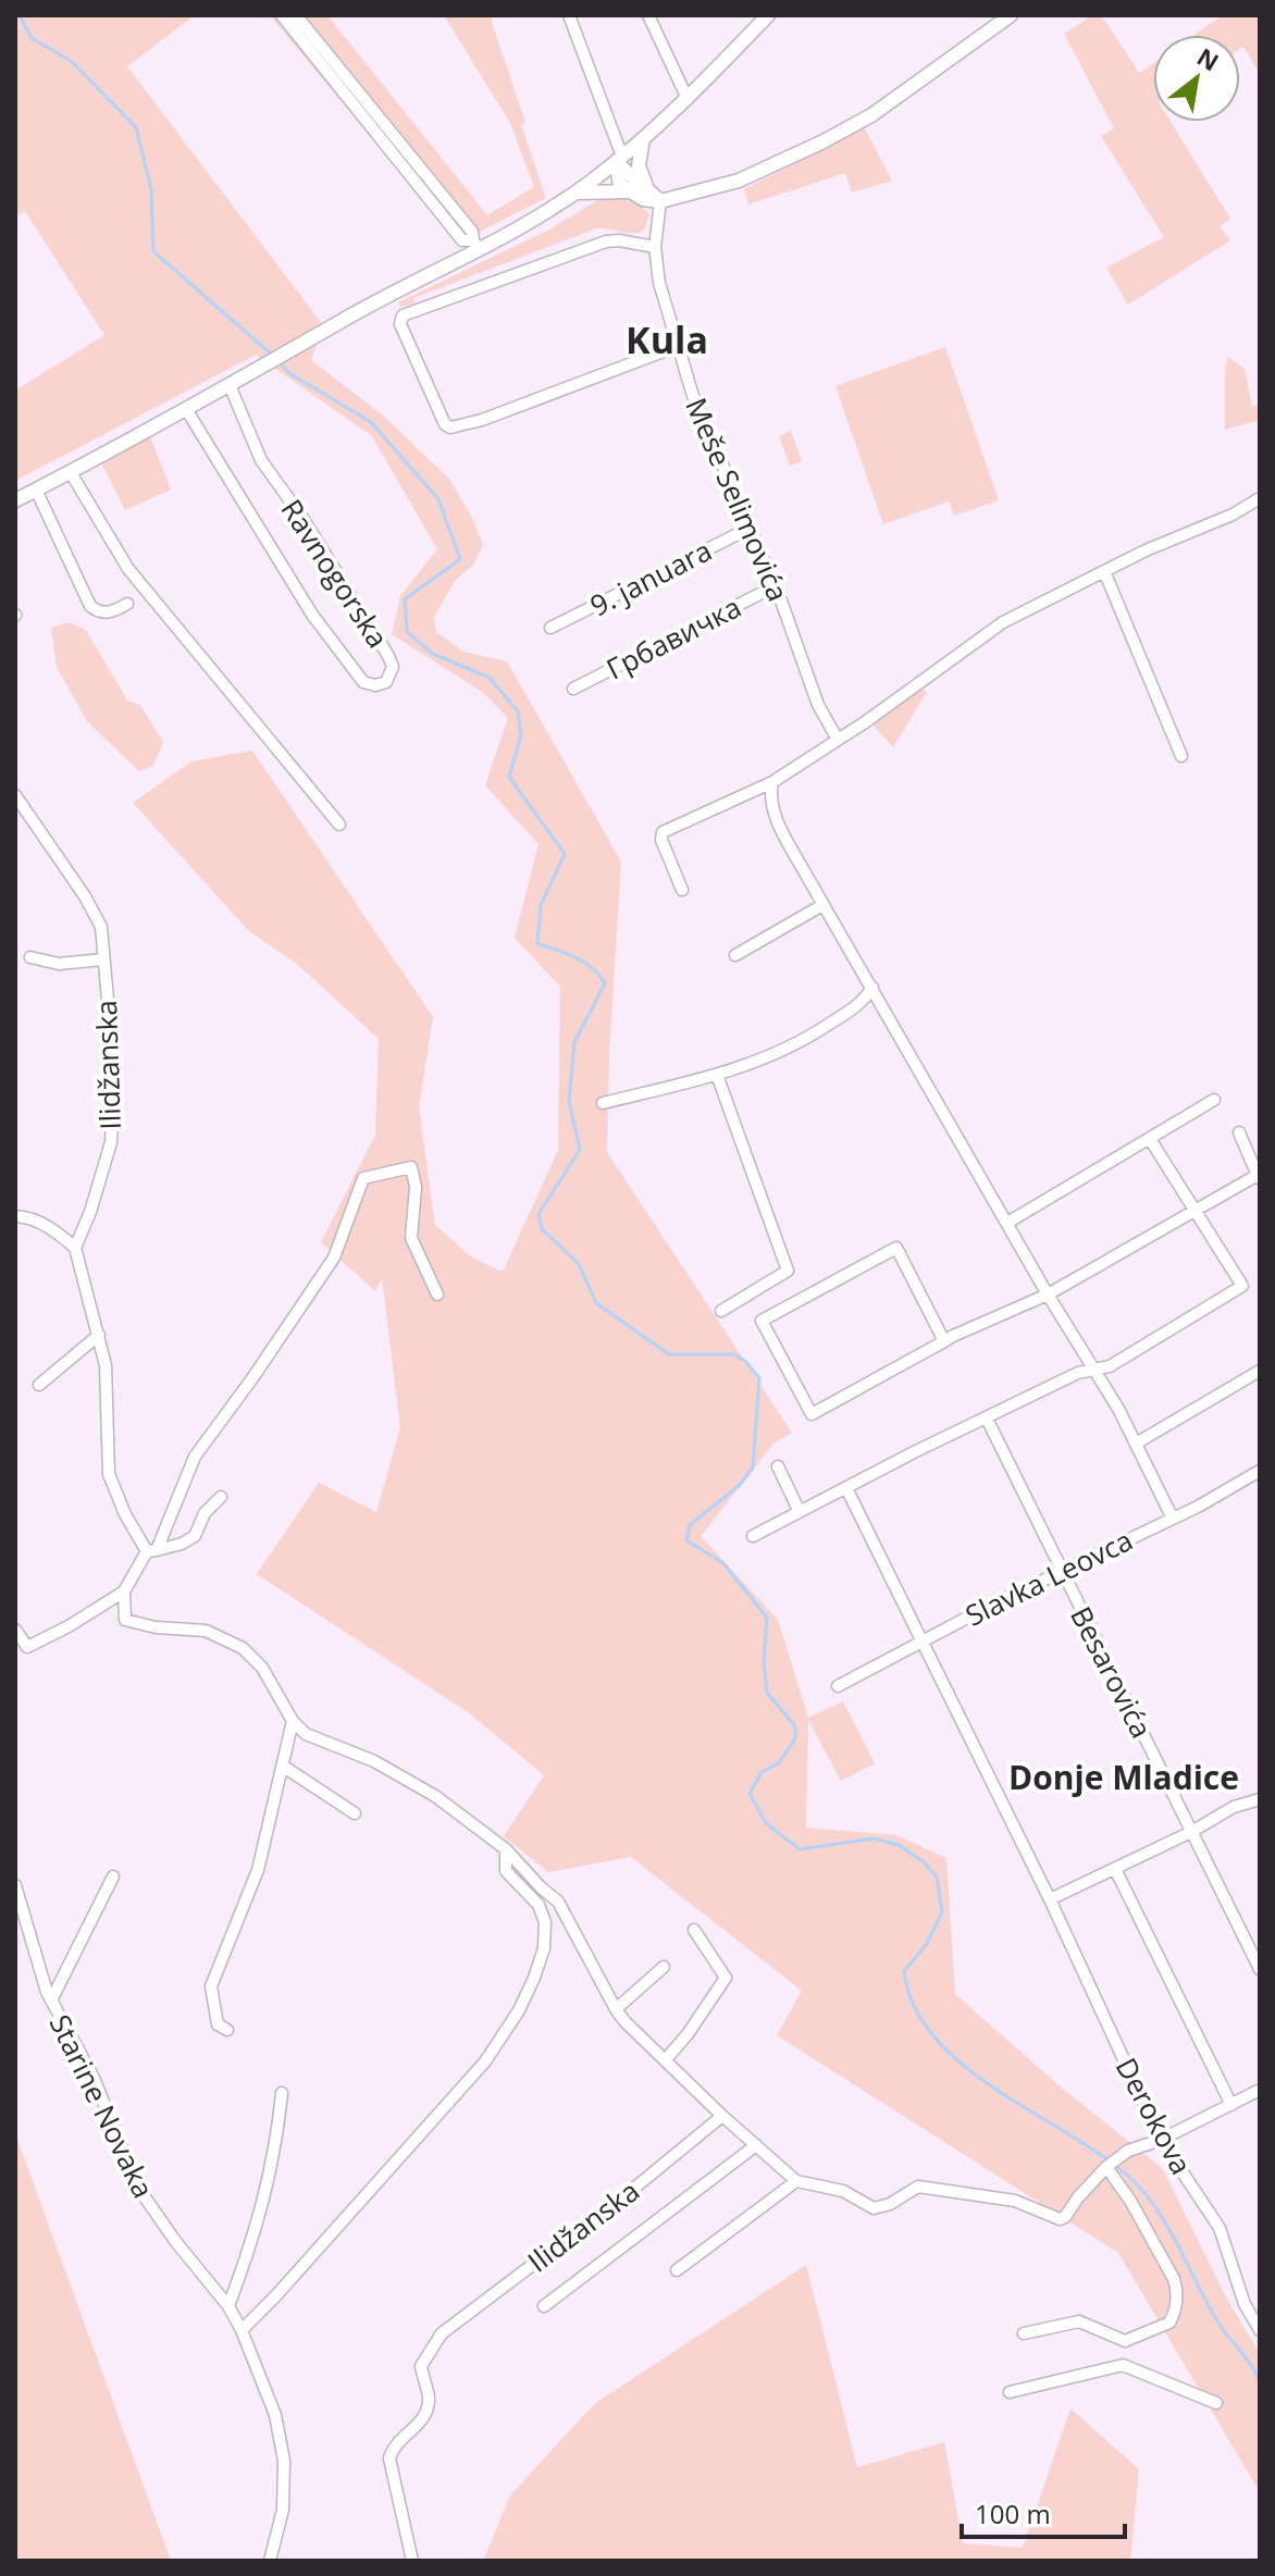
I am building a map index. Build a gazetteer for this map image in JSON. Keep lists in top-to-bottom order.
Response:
{
  "streets": {
    "street": [
      "Meše Selimovića",
      "Ravnogorska",
      "9. januara",
      "Грбавичка",
      "Ilidžanska",
      "Slavka Leovca",
      "Besarovića",
      "Starine Novaka",
      "Derokova"
    ]
  },
  "crossings": [
    ["Meše Selimovića", "9. januara"],
    ["Meše Selimovića", "Грбавичка"],
    ["Slavka Leovca", "Besarovića"],
    ["Slavka Leovca", "Derokova"]
  ],
  "districts": ["Kula", "Donje Mladice"],
  "scale_bar": "100 m",
  "north": "top right"
}
